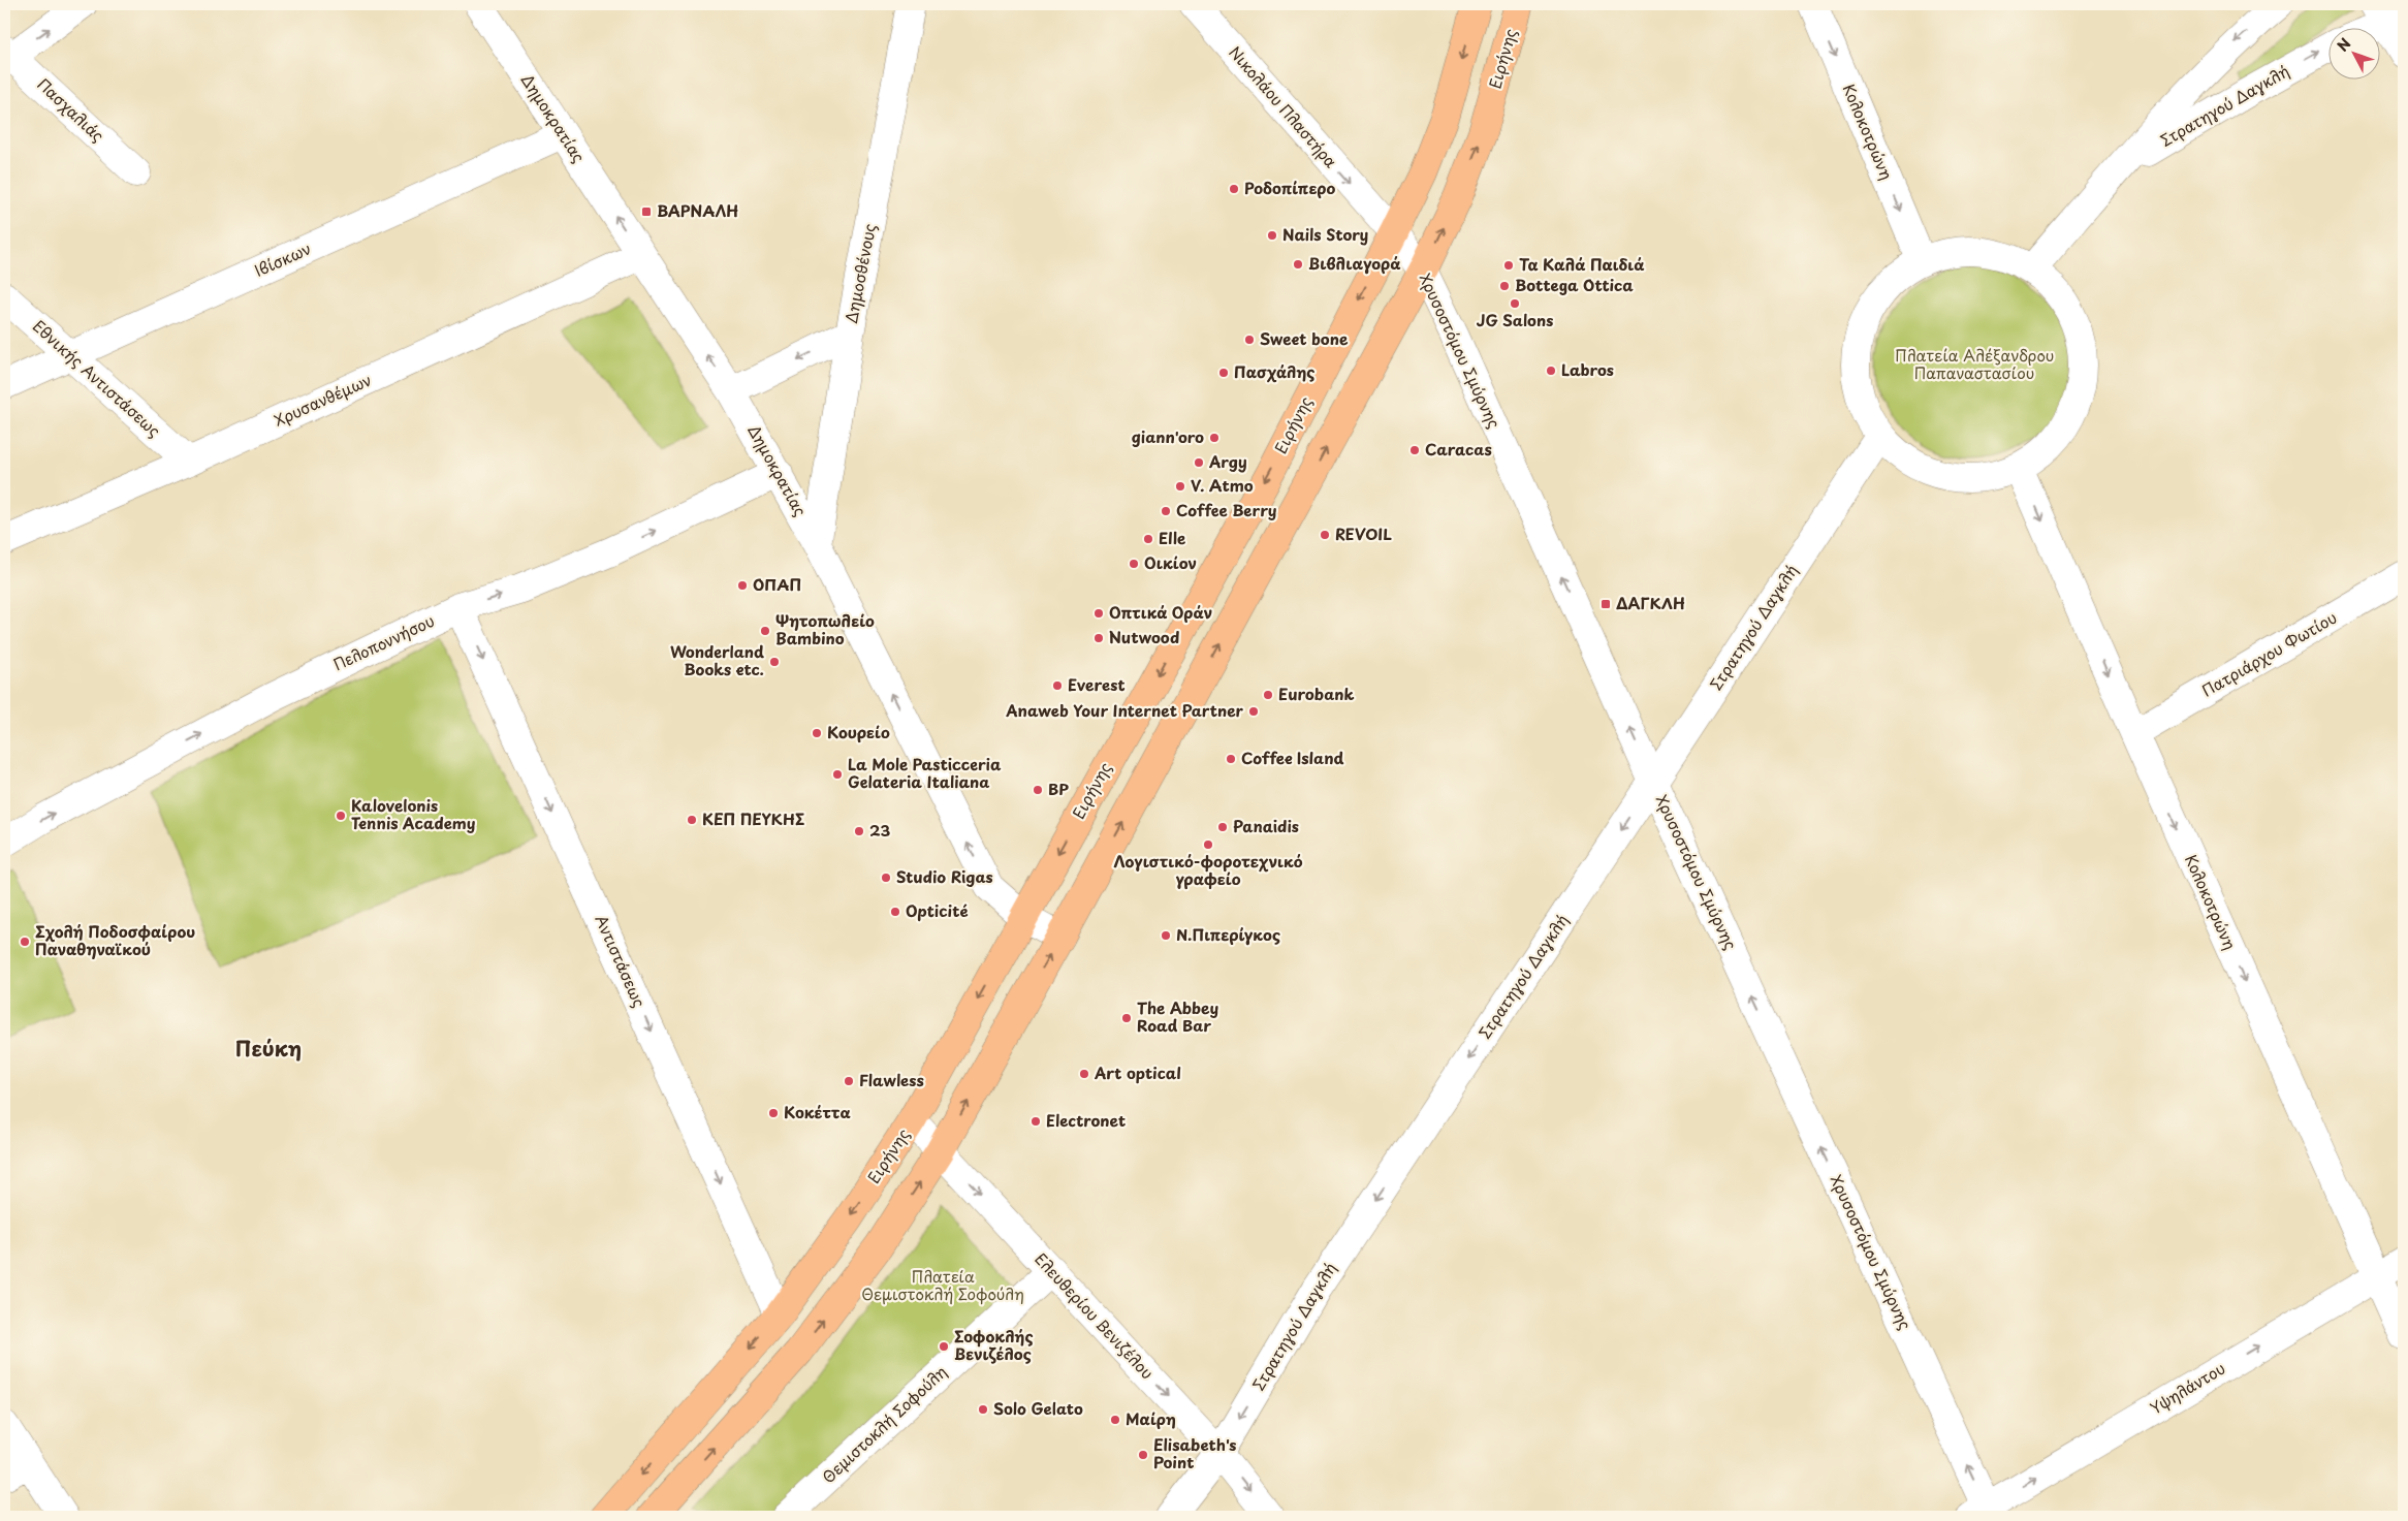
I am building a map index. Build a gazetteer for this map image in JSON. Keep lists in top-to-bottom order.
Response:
{
  "streets": {
    "main road": ["Ειρήνης"],
    "street": [
      "Στρατηγού Δαγκλή",
      "Νικολάου Πλαστήρα",
      "Πασχαλιάς",
      "Δημοκρατίας",
      "Κολοκοτρώνη",
      "Ιβίσκων",
      "Δημοσθένους",
      "Χρυσοστόμου Σμύρνης",
      "Εθνικής Αντιστάσεως",
      "Χρυσανθέμων",
      "Πελοποννήσου",
      "Πατριάρχου Φωτίου",
      "Αντιστάσεως",
      "Ελευθερίου Βενιζέλου",
      "Υψηλάντου",
      "Θεμιστοκλή Σοφούλη"
    ]
  },
  "crossings": [
    ["Ειρήνης", "Νικολάου Πλαστήρα"],
    ["Ειρήνης", "Δημοκρατίας"],
    ["Ειρήνης", "Χρυσοστόμου Σμύρνης"],
    ["Ειρήνης", "Αντιστάσεως"],
    ["Ειρήνης", "Ελευθερίου Βενιζέλου"],
    ["Στρατηγού Δαγκλή", "Χρυσοστόμου Σμύρνης"],
    ["Στρατηγού Δαγκλή", "Ελευθερίου Βενιζέλου"],
    ["Νικολάου Πλαστήρα", "Χρυσοστόμου Σμύρνης"],
    ["Δημοκρατίας", "Ιβίσκων"],
    ["Δημοκρατίας", "Δημοσθένους"],
    ["Δημοκρατίας", "Χρυσανθέμων"],
    ["Δημοκρατίας", "Πελοποννήσου"],
    ["Κολοκοτρώνη", "Πατριάρχου Φωτίου"],
    ["Κολοκοτρώνη", "Υψηλάντου"],
    ["Ιβίσκων", "Εθνικής Αντιστάσεως"],
    ["Χρυσοστόμου Σμύρνης", "Υψηλάντου"],
    ["Εθνικής Αντιστάσεως", "Χρυσανθέμων"],
    ["Πελοποννήσου", "Αντιστάσεως"],
    ["Ελευθερίου Βενιζέλου", "Θεμιστοκλή Σοφούλη"]
  ],
  "one_way": [
    "Νικολάου Πλαστήρα",
    "Δημοκρατίας",
    "Κολοκοτρώνη",
    "Χρυσοστόμου Σμύρνης",
    "Πελοποννήσου",
    "Αντιστάσεως",
    "Ελευθερίου Βενιζέλου",
    "Υψηλάντου"
  ],
  "districts": ["Πεύκη"],
  "parks": ["Πλατεία Αλέξανδρου Παπαναστασίου", "Πλατεία Θεμιστοκλή Σοφούλη"],
  "places": {
    "other": [
      "Ροδοπίπερο",
      "Nails Story",
      "Βιβλιαγορά",
      "Τα Καλά Παιδιά",
      "Bottega Ottica",
      "JG Salons",
      "Sweet bone",
      "Labros",
      "Πασχάλης",
      "giann'oro",
      "Caracas",
      "Argy",
      "V. Atmo",
      "Coffee Berry",
      "REVOIL",
      "Elle",
      "Οικίον",
      "ΟΠΑΠ",
      "Οπτικά Οράν",
      "Ψητοπωλείο Bambino",
      "Nutwood",
      "Wonderland Books etc.",
      "Everest",
      "Eurobank",
      "Anaweb Your Internet Partner",
      "Κουρείο",
      "Coffee Island",
      "La Mole Pasticceria Gelateria Italiana",
      "BP",
      "Kalovelonis Tennis Academy",
      "ΚΕΠ ΠΕΥΚΗΣ",
      "Panaidis",
      "23",
      "Λογιστικό-φοροτεχνικό γραφείο",
      "Studio Rigas",
      "Opticité",
      "Ν.Πιπερίγκος",
      "Σχολή Ποδοσφαίρου Παναθηναϊκού",
      "The Abbey Road Bar",
      "Art optical",
      "Flawless",
      "Κοκέττα",
      "Electronet",
      "Σοφοκλής Βενιζέλος",
      "Solo Gelato",
      "Μαίρη",
      "Elisabeth's Point"
    ],
    "transit": ["ΒΑΡΝΑΛΗ", "ΔΑΓΚΛΗ"]
  },
  "north": "top left"
}
